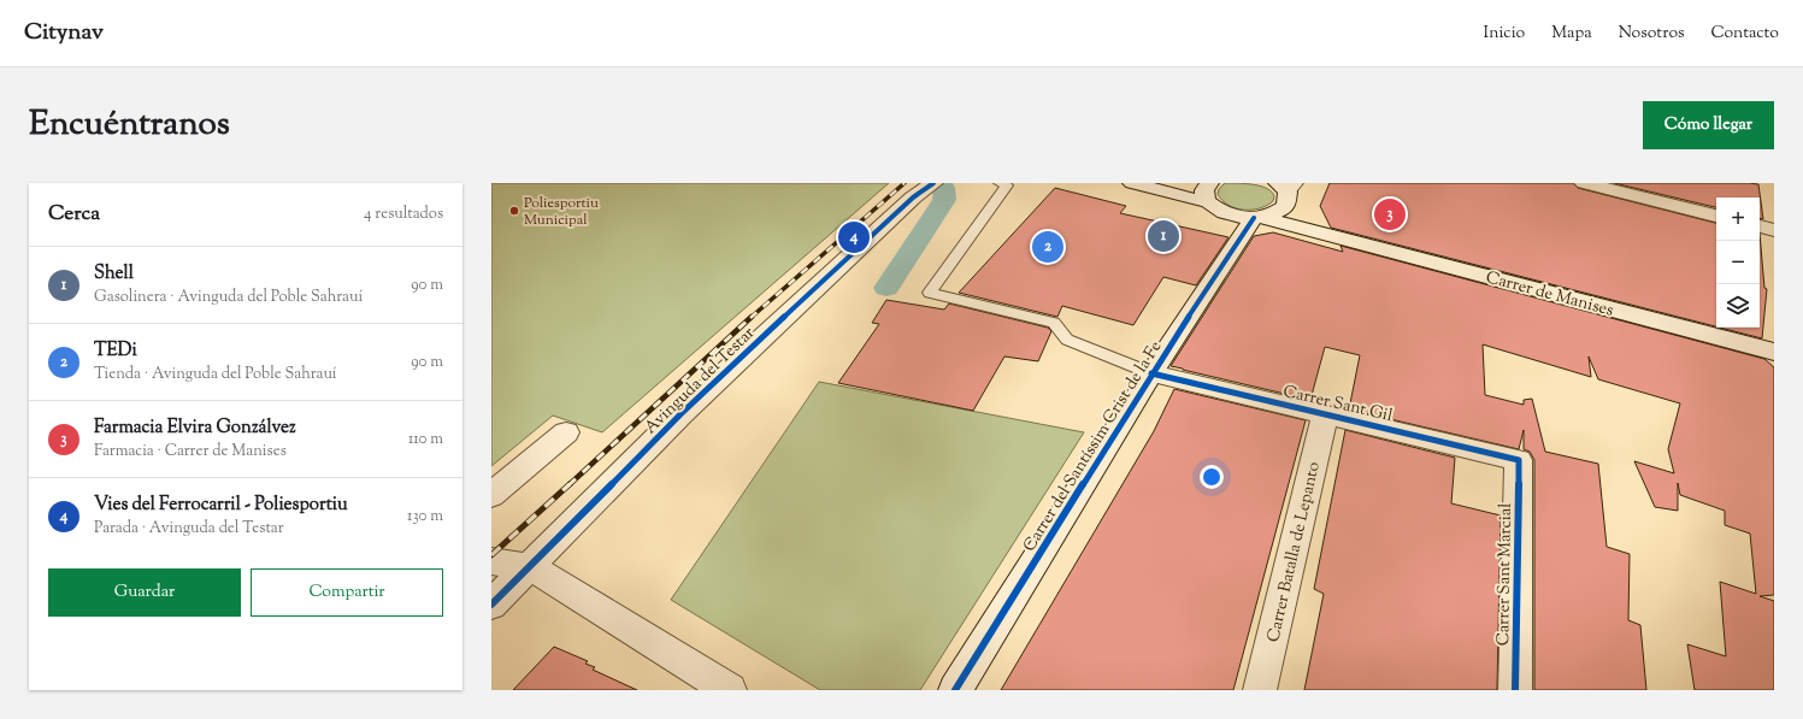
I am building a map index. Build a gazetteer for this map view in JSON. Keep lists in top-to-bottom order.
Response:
{
  "streets": {
    "street": [
      "Carrer de Manises",
      "Avinguda del Testar",
      "Carrer Sant Gil",
      "Carrer del Santíssim Crist de la Fe",
      "Carrer Batalla de Lepanto",
      "Carrer Sant Marcial"
    ]
  },
  "crossings": [
    ["Carrer de Manises", "Carrer del Santíssim Crist de la Fe"],
    ["Carrer Sant Gil", "Carrer del Santíssim Crist de la Fe"],
    ["Carrer Sant Gil", "Carrer Batalla de Lepanto"],
    ["Carrer Sant Gil", "Carrer Sant Marcial"]
  ],
  "places": ["Poliesportiu Municipal"],
  "page": {
    "header": "Citynav",
    "nav": [
      "Inicio",
      "Mapa",
      "Nosotros",
      "Contacto"
    ],
    "title": "Encuéntranos",
    "buttons": [
      "Cómo llegar",
      ["Guardar", "Compartir"]
    ],
    "heading": ["Cerca", "4 resultados"],
    "pins": [
      "3",
      "1",
      "4",
      "2"
    ],
    "map_buttons": ["+", "−"],
    "list": [
      {
        "mark": "1",
        "name": "Shell",
        "note": "Gasolinera · Avinguda del Poble Sahrauí",
        "value": "90 m"
      },
      {
        "mark": "2",
        "name": "TEDi",
        "note": "Tienda · Avinguda del Poble Sahrauí",
        "value": "90 m"
      },
      {
        "mark": "3",
        "name": "Farmacia Elvira Gonzálvez",
        "note": "Farmacia · Carrer de Manises",
        "value": "110 m"
      },
      {
        "mark": "4",
        "name": "Vies del Ferrocarril - Poliesportiu",
        "note": "Parada · Avinguda del Testar",
        "value": "130 m"
      }
    ]
  }
}
